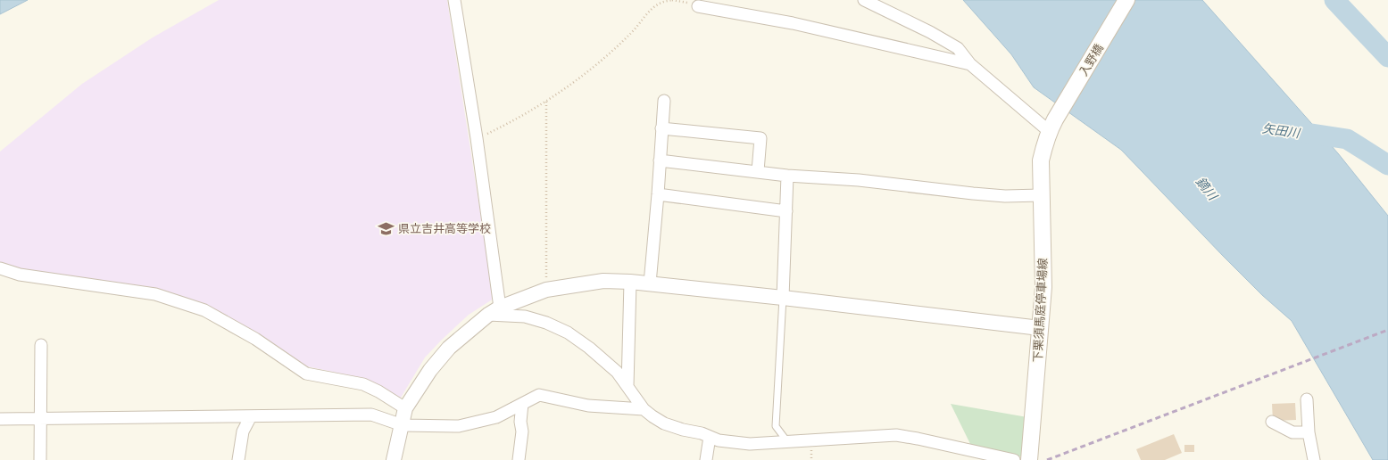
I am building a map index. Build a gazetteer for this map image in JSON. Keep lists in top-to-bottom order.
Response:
{
  "streets": {
    "main road": ["入野橋", "下栗須馬庭停車場線"]
  },
  "crossings": [
    ["入野橋", "下栗須馬庭停車場線"]
  ],
  "water": ["矢田川", "鏑川"],
  "places": {
    "school or university": ["県立吉井高等学校"]
  }
}
